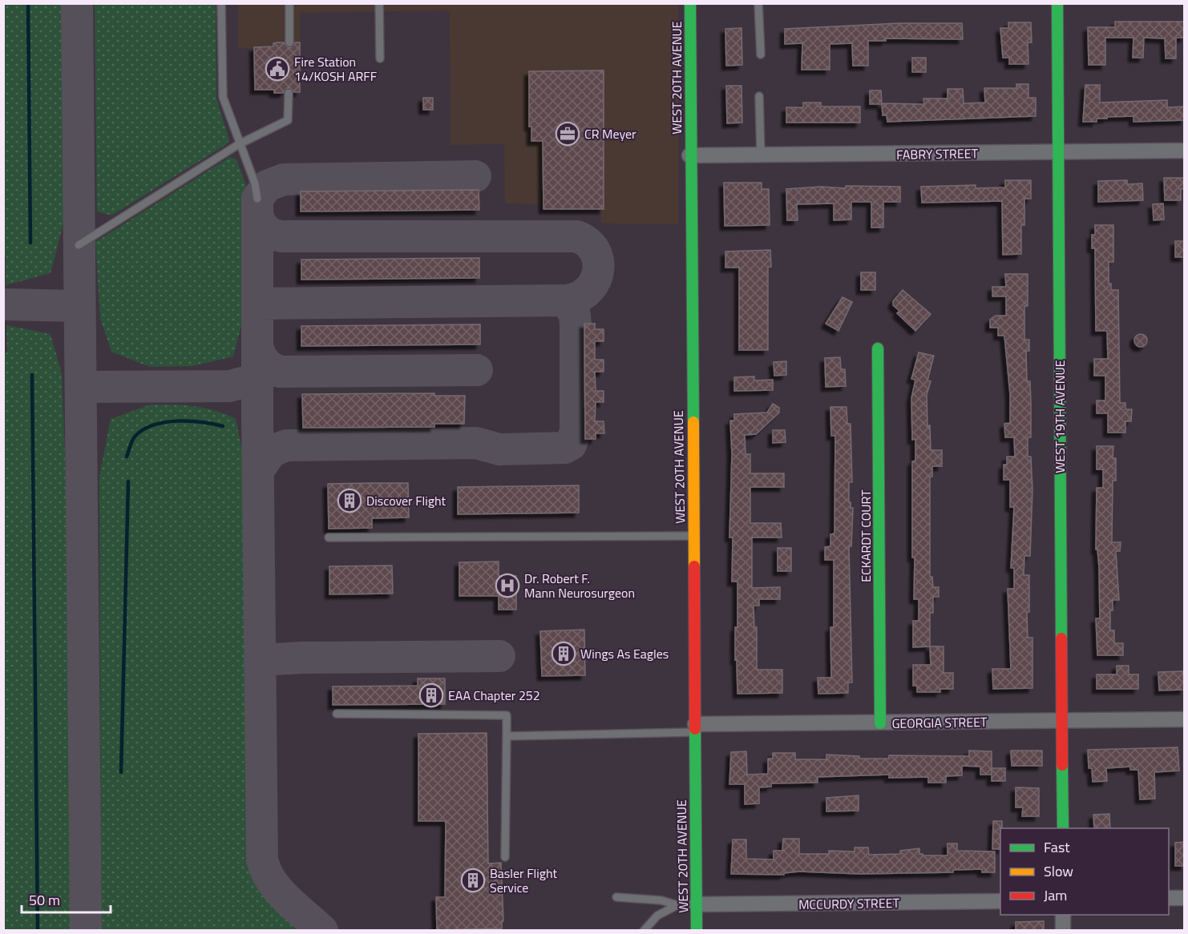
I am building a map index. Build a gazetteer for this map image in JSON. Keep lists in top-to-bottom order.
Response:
{
  "streets": {
    "street": [
      "WEST 20TH AVENUE",
      "FABRY STREET",
      "WEST 19TH AVENUE",
      "ECKARDT COURT",
      "GEORGIA STREET",
      "MCCURDY STREET"
    ]
  },
  "crossings": [
    ["WEST 20TH AVENUE", "FABRY STREET"],
    ["WEST 20TH AVENUE", "GEORGIA STREET"],
    ["WEST 20TH AVENUE", "MCCURDY STREET"],
    ["FABRY STREET", "WEST 19TH AVENUE"],
    ["WEST 19TH AVENUE", "GEORGIA STREET"],
    ["ECKARDT COURT", "GEORGIA STREET"]
  ],
  "places": {
    "public building": ["Fire Station 14/KOSH ARFF"],
    "office": ["CR Meyer"],
    "building": [
      "Discover Flight",
      "Wings As Eagles",
      "EAA Chapter 252",
      "Basler Flight Service"
    ],
    "hospital": ["Dr. Robert F. Mann Neurosurgeon"]
  },
  "legend": ["Fast", "Slow", "Jam"],
  "scale_bar": "50 m"
}
